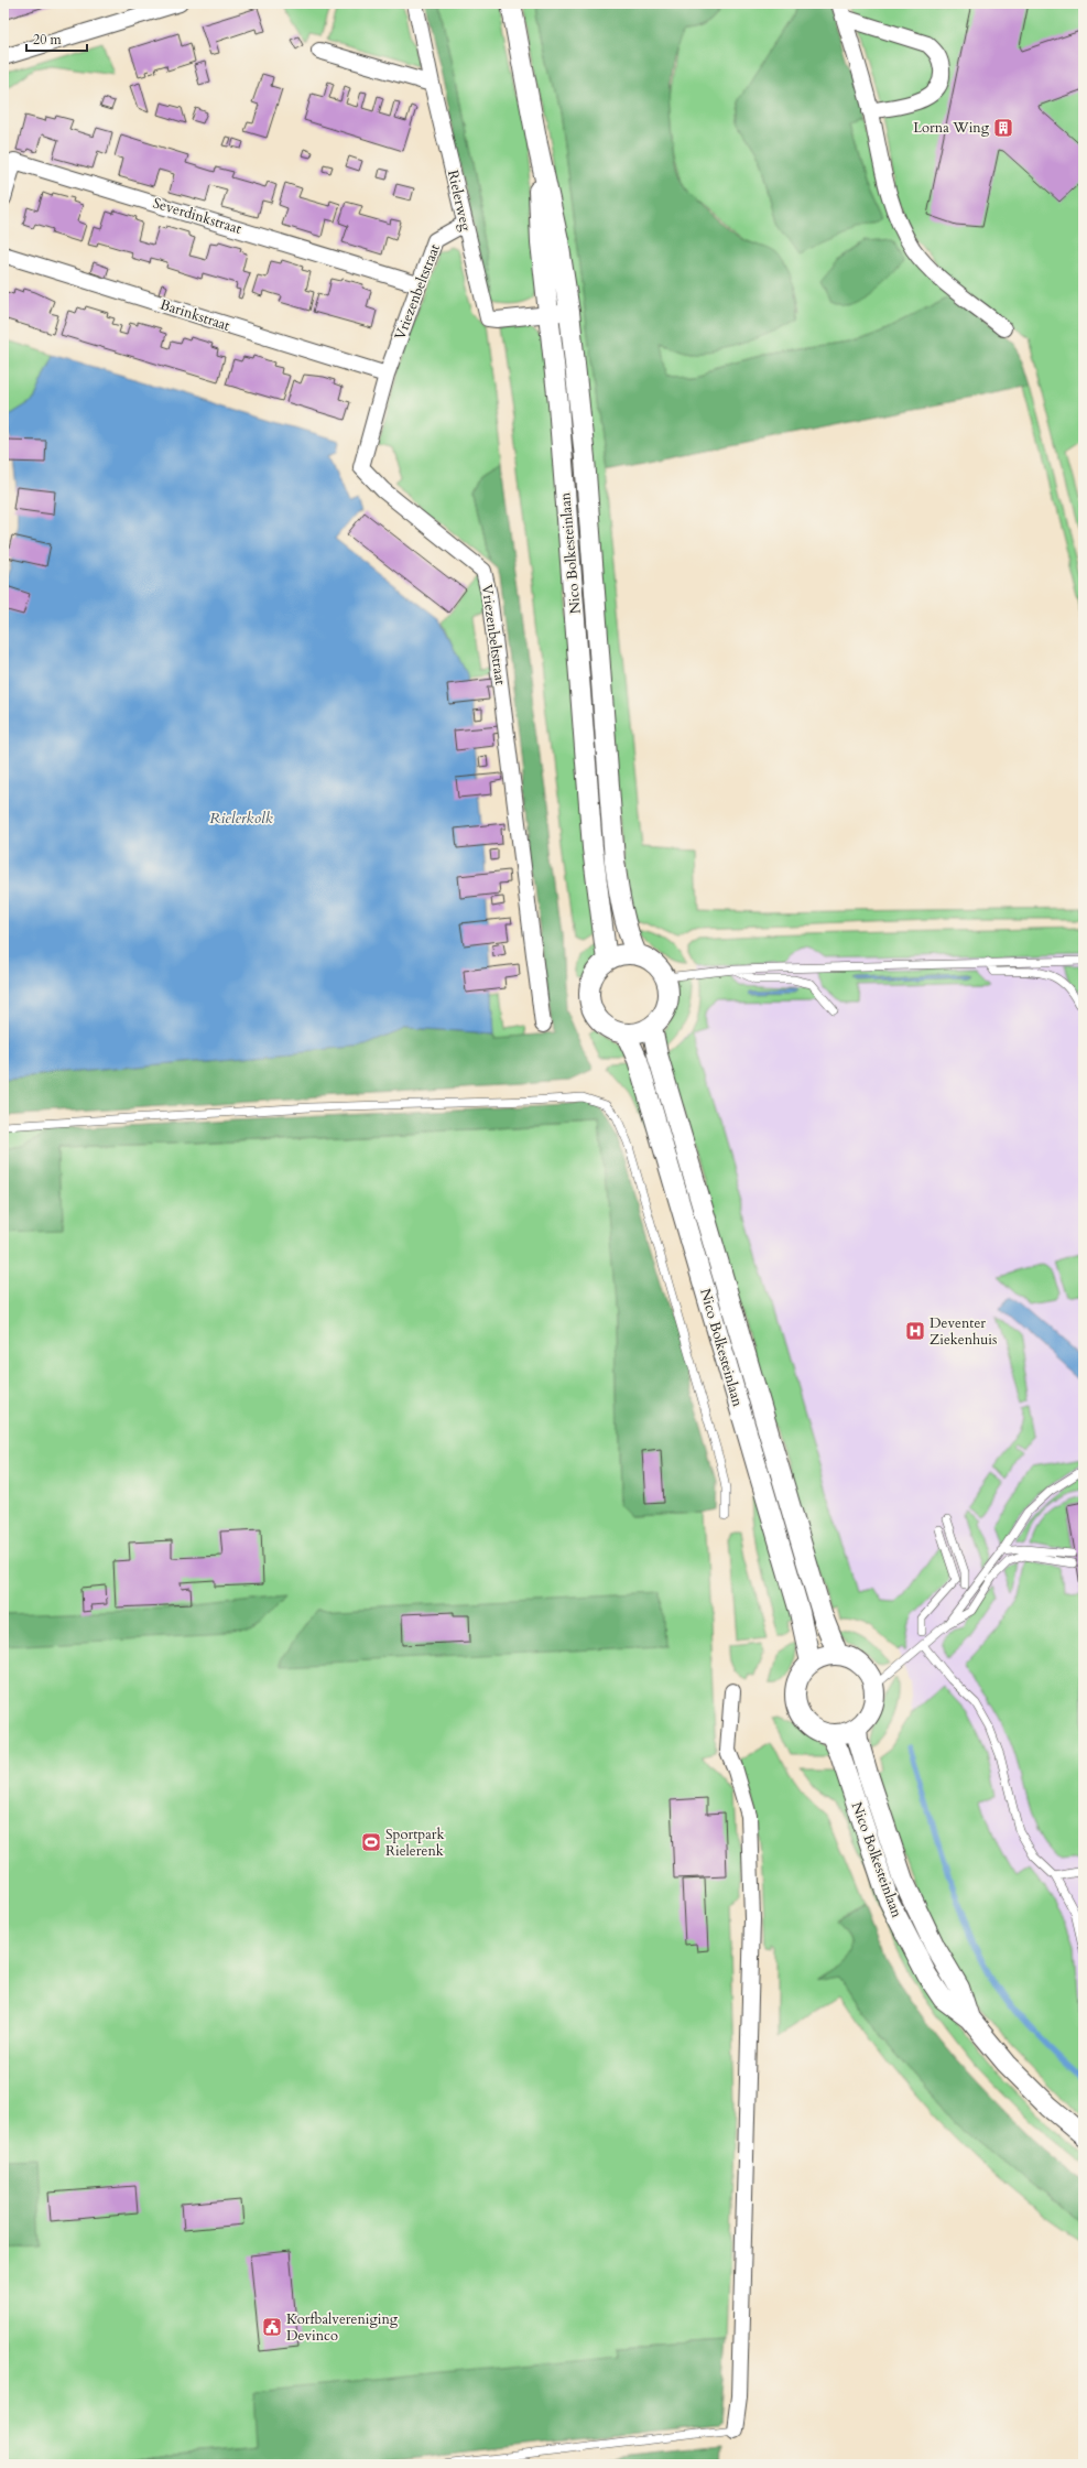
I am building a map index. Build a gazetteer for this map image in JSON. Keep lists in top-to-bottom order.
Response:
{
  "streets": {
    "street": [
      "Rielerweg",
      "Severdinkstraat",
      "Vriezenbeltstraat",
      "Barinkstraat",
      "Nico Bolkesteinlaan"
    ]
  },
  "crossings": [
    ["Rielerweg", "Vriezenbeltstraat"],
    ["Rielerweg", "Nico Bolkesteinlaan"],
    ["Severdinkstraat", "Vriezenbeltstraat"],
    ["Vriezenbeltstraat", "Barinkstraat"]
  ],
  "water": ["Rielerkolk"],
  "places": {
    "building": ["Lorna Wing"],
    "hospital": ["Deventer Ziekenhuis"],
    "sports": ["Sportpark Rielerenk"],
    "public building": ["Korfbalvereniging Devinco"]
  },
  "scale_bar": "20 m"
}
